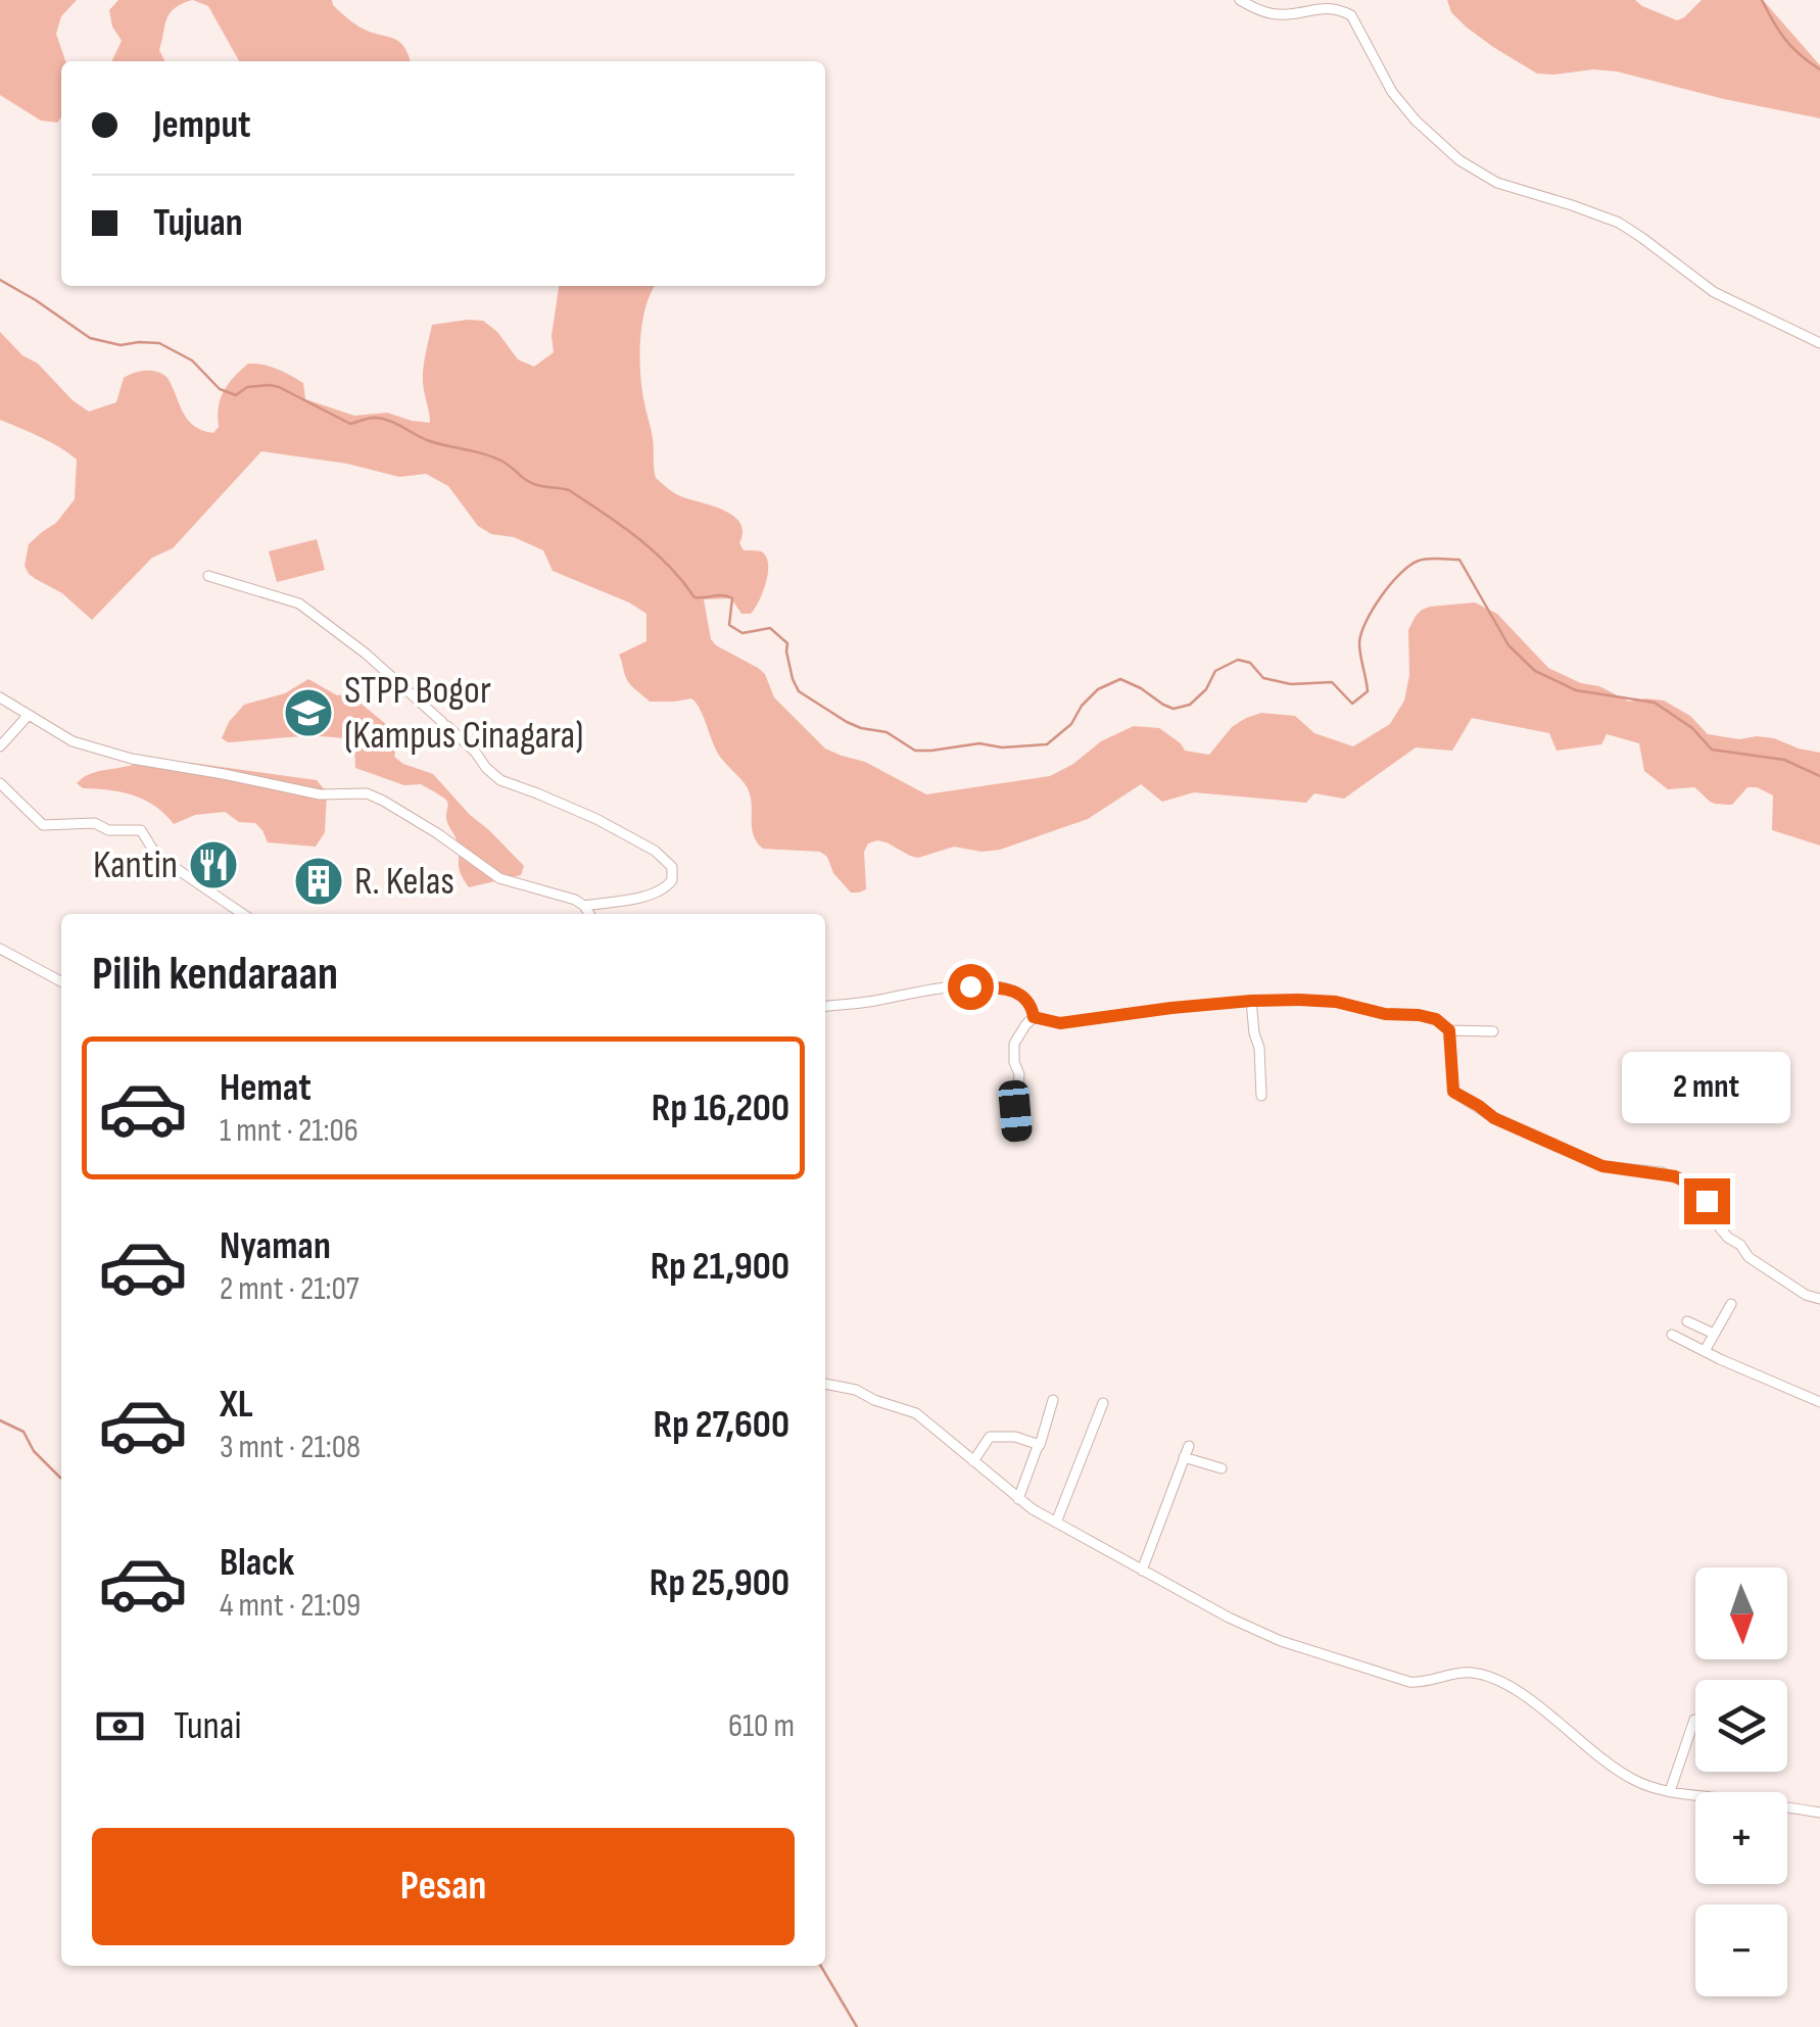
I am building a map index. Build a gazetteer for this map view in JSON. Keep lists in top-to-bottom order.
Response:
{
  "places": {
    "school or university": ["STPP Bogor (Kampus Cinagara)"],
    "restaurant": ["Kantin"],
    "building": ["R. Kelas"]
  },
  "north": "bottom",
  "page": {
    "banner": ["Jemput", "Tujuan"],
    "heading": "Pilih kendaraan",
    "list": [
      {
        "name": "Hemat",
        "note": "1 mnt · 21:06",
        "value": "Rp 16,200"
      },
      {
        "name": "Nyaman",
        "note": "2 mnt · 21:07",
        "value": "Rp 21,900"
      },
      {
        "name": "XL",
        "note": "3 mnt · 21:08",
        "value": "Rp 27,600"
      },
      {
        "name": "Black",
        "note": "4 mnt · 21:09",
        "value": "Rp 25,900"
      }
    ],
    "bubble": "2 mnt",
    "map_buttons": ["+", "−"],
    "pay": ["Tunai", "610 m"],
    "buttons": "Pesan"
  }
}
